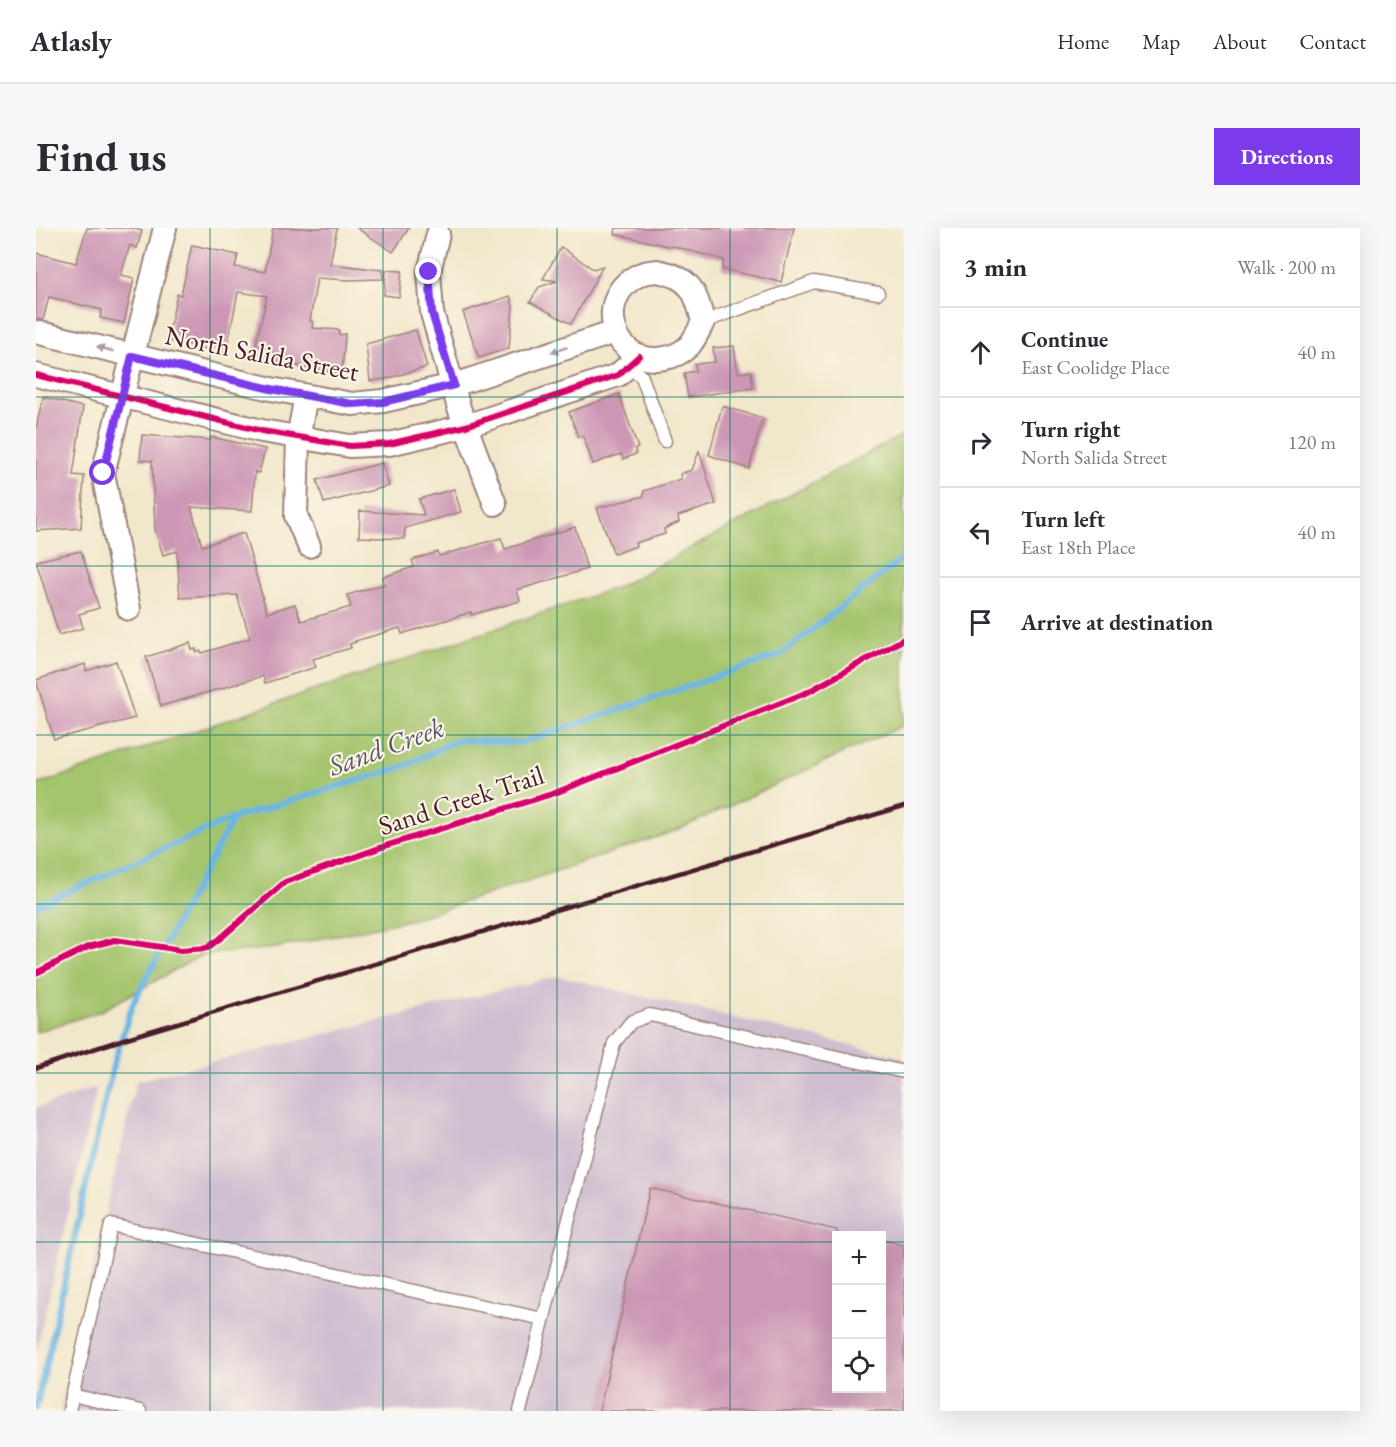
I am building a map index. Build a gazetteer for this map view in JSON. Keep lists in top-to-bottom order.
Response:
{
  "streets": {
    "street": ["North Salida Street"],
    "cycle path": ["Sand Creek Trail"]
  },
  "water": ["Sand Creek"],
  "page": {
    "header": "Atlasly",
    "nav": [
      "Home",
      "Map",
      "About",
      "Contact"
    ],
    "buttons": "Directions",
    "title": "Find us",
    "heading": ["3 min", "Walk · 200 m"],
    "list": [
      ["Continue", "East Coolidge Place", "40 m"],
      ["Turn right", "North Salida Street", "120 m"],
      ["Turn left", "East 18th Place", "40 m"],
      "Arrive at destination"
    ],
    "map_buttons": ["+", "−"]
  }
}
